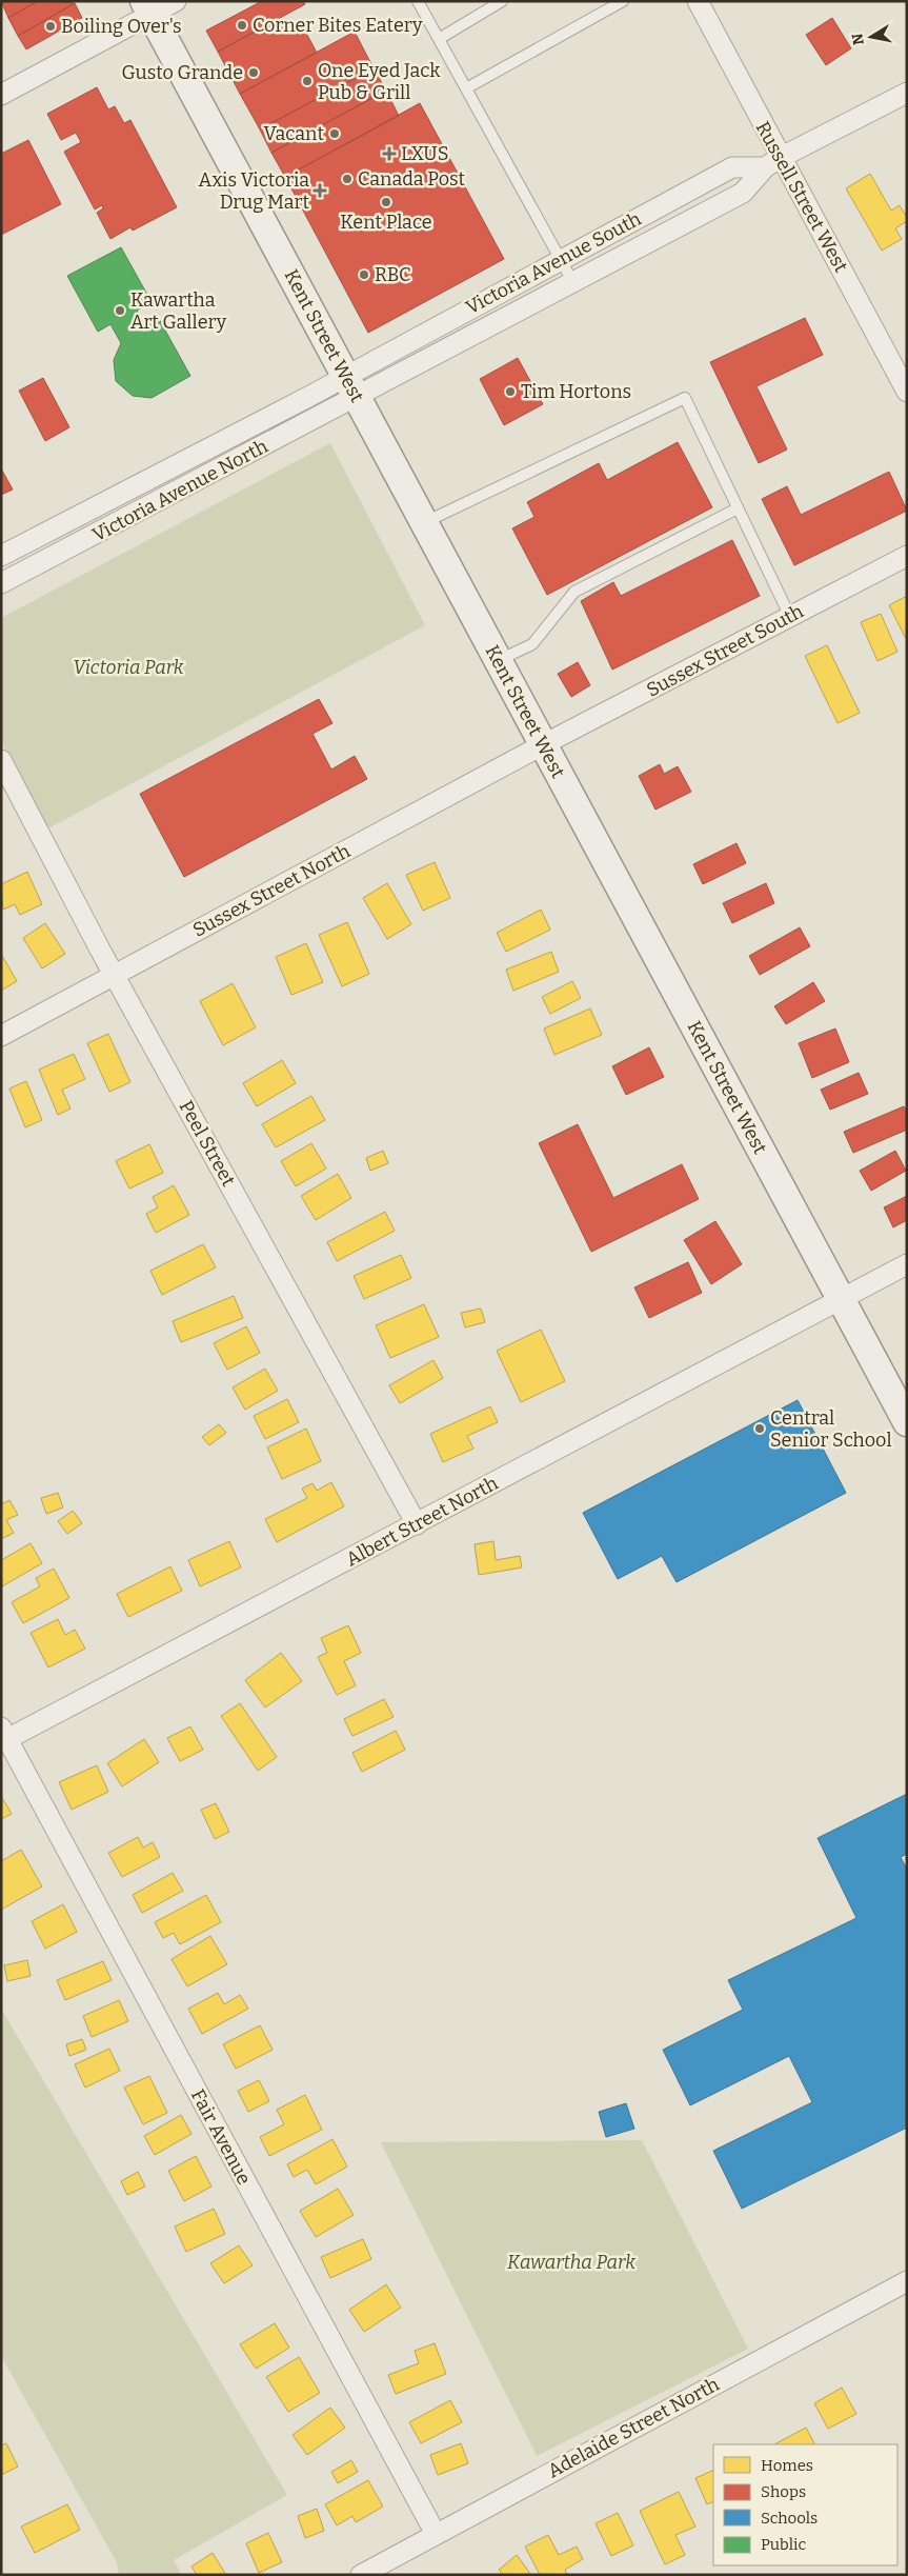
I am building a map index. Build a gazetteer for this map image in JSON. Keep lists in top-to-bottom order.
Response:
{
  "streets": {
    "main road": ["Kent Street West"],
    "street": [
      "Russell Street West",
      "Victoria Avenue South",
      "Victoria Avenue North",
      "Sussex Street South",
      "Sussex Street North",
      "Peel Street",
      "Albert Street North",
      "Fair Avenue",
      "Adelaide Street North"
    ]
  },
  "crossings": [
    ["Russell Street West", "Victoria Avenue South"],
    ["Victoria Avenue South", "Kent Street West"],
    ["Victoria Avenue South", "Victoria Avenue North"],
    ["Kent Street West", "Victoria Avenue North"],
    ["Kent Street West", "Sussex Street South"],
    ["Kent Street West", "Sussex Street North"],
    ["Kent Street West", "Albert Street North"],
    ["Sussex Street South", "Sussex Street North"],
    ["Sussex Street North", "Peel Street"],
    ["Peel Street", "Albert Street North"],
    ["Albert Street North", "Fair Avenue"],
    ["Fair Avenue", "Adelaide Street North"]
  ],
  "parks": ["Victoria Park", "Kawartha Park"],
  "places": {
    "other": [
      "Corner Bites Eatery",
      "Boiling Over's",
      "Gusto Grande",
      "One Eyed Jack Pub & Grill",
      "Vacant",
      "Canada Post",
      "Kent Place",
      "RBC",
      "Kawartha Art Gallery",
      "Tim Hortons",
      "Central Senior School"
    ],
    "health": ["LXUS", "Axis Victoria Drug Mart"]
  },
  "legend": [
    "Homes",
    "Shops",
    "Schools",
    "Public"
  ],
  "north": "left"
}
